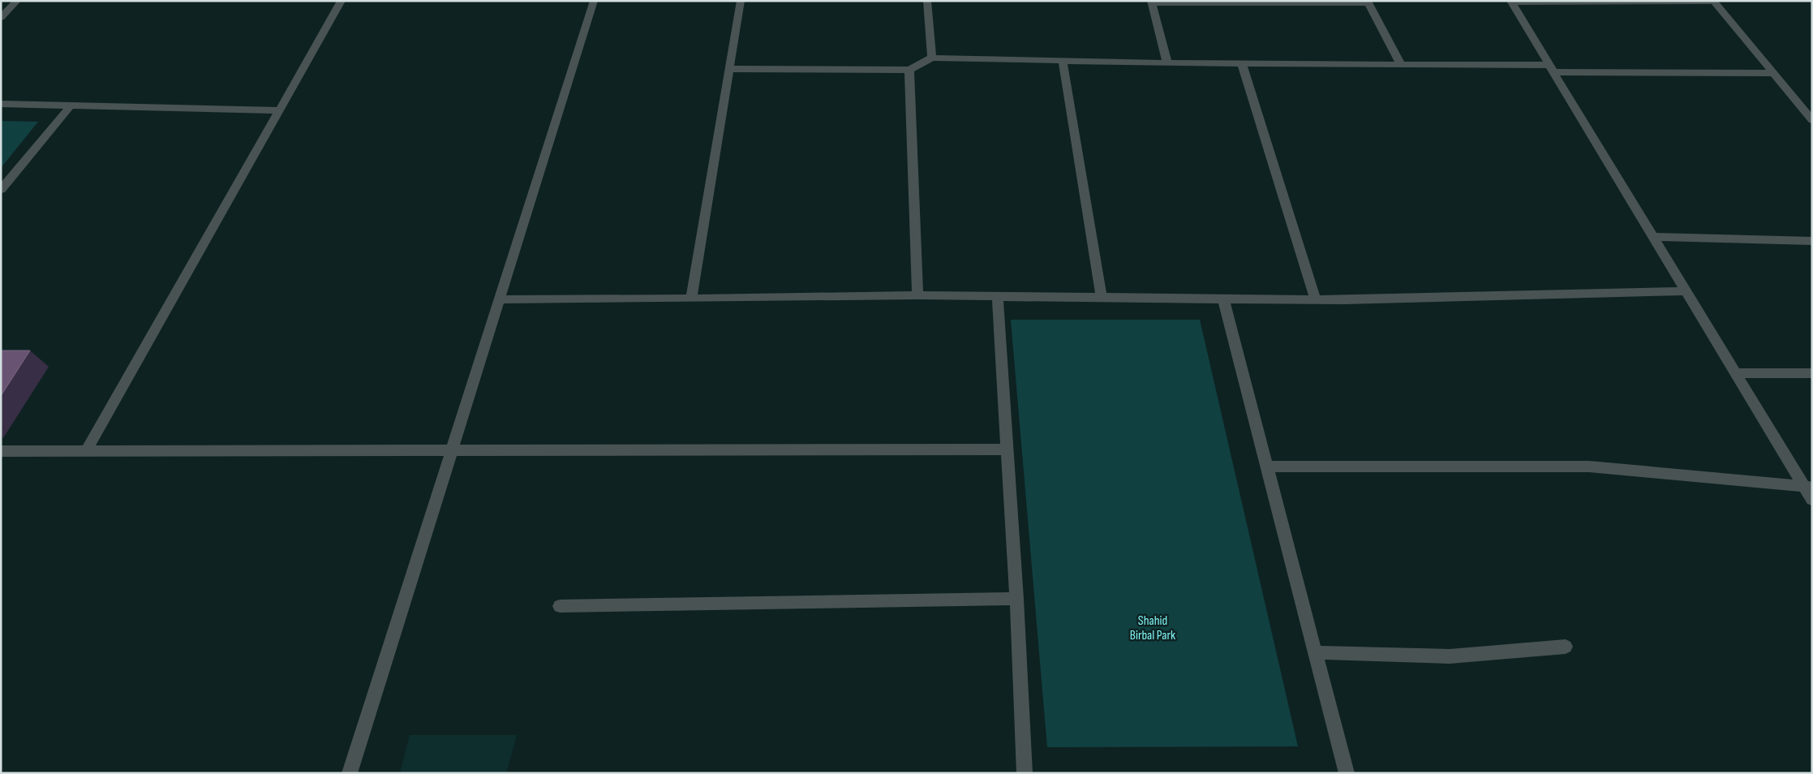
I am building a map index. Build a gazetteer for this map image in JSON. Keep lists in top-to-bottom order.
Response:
{
  "parks": ["Shahid Birbal Park"]
}
